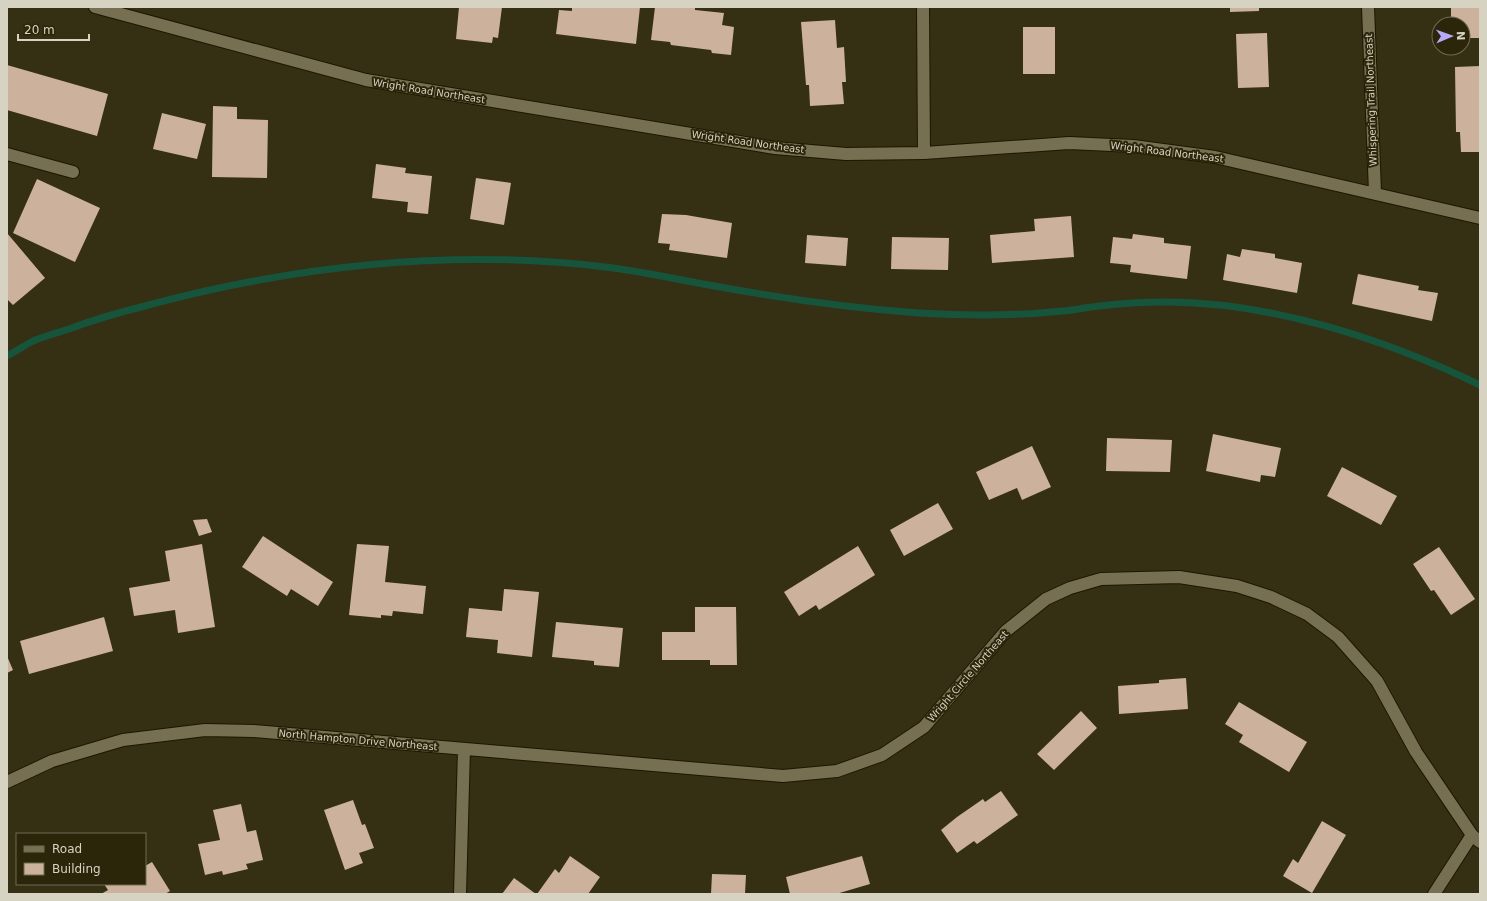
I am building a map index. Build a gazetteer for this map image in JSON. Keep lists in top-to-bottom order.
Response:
{
  "streets": {
    "street": [
      "Wright Road Northeast",
      "Whispering Trail Northeast",
      "Wright Circle Northeast",
      "North Hampton Drive Northeast"
    ]
  },
  "crossings": [
    ["Wright Road Northeast", "Whispering Trail Northeast"],
    ["Wright Circle Northeast", "North Hampton Drive Northeast"]
  ],
  "legend": ["Road", "Building"],
  "scale_bar": "20 m",
  "north": "right"
}
